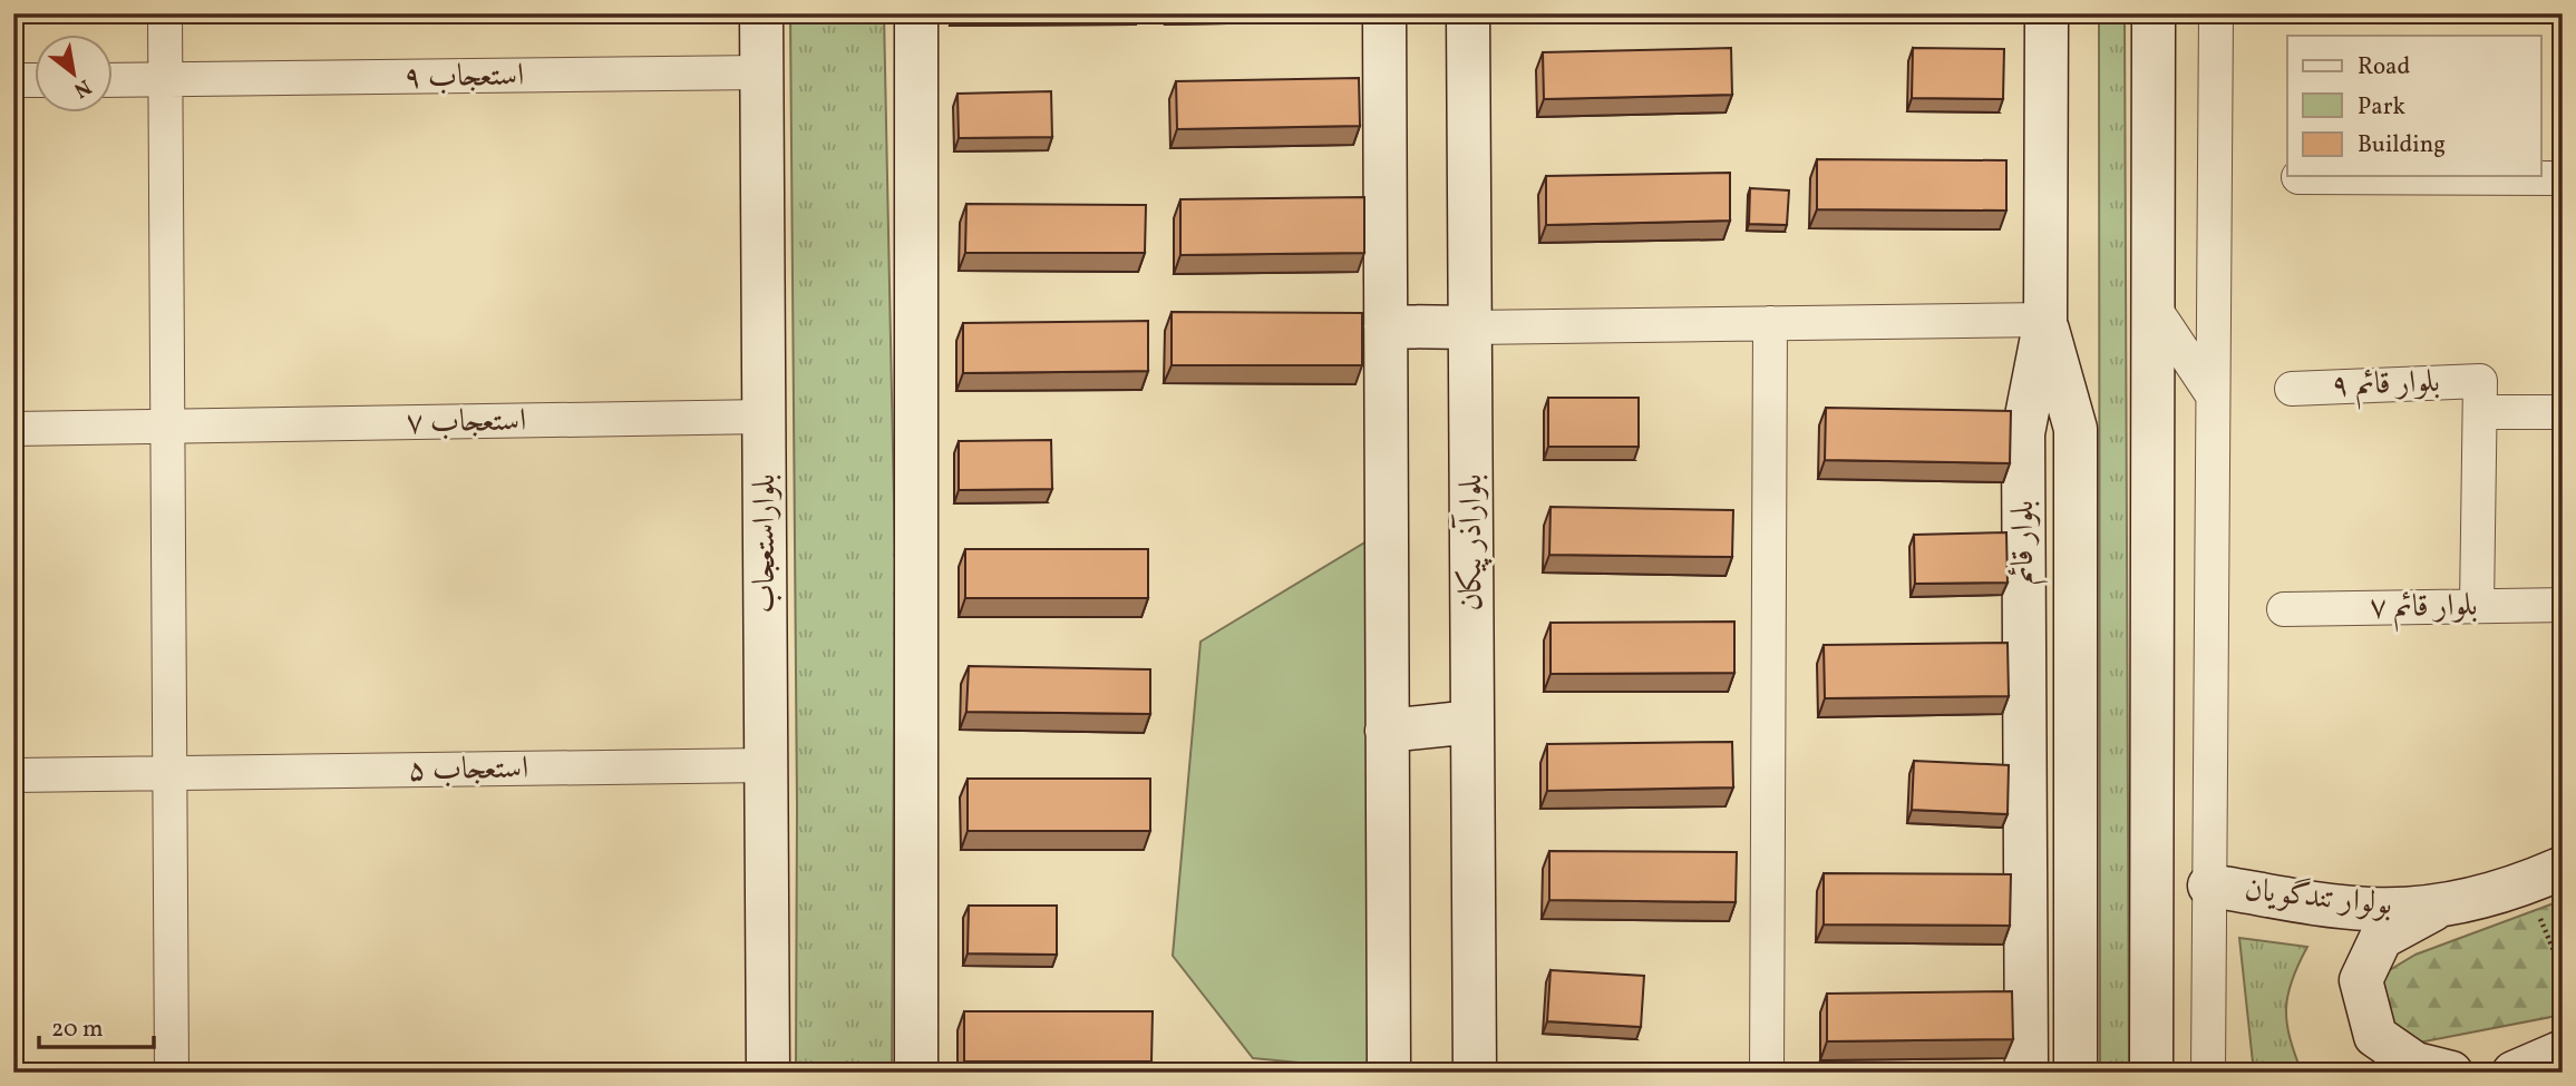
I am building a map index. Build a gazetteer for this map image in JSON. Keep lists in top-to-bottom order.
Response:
{
  "streets": {
    "street": [
      "استعجاب ۹",
      "بلوار قائم ۹",
      "استعجاب ۷",
      "بلوارآذر پیکان",
      "بلوار قائم",
      "بلواراستعجاب",
      "بلوار قائم ۷",
      "استعجاب ۵",
      "بولوار تندگویان"
    ]
  },
  "crossings": [
    ["استعجاب ۹", "بلواراستعجاب"],
    ["استعجاب ۷", "بلواراستعجاب"],
    ["بلواراستعجاب", "استعجاب ۵"]
  ],
  "legend": ["Road", "Park", "Building"],
  "scale_bar": "20 m",
  "north": "bottom right"
}
